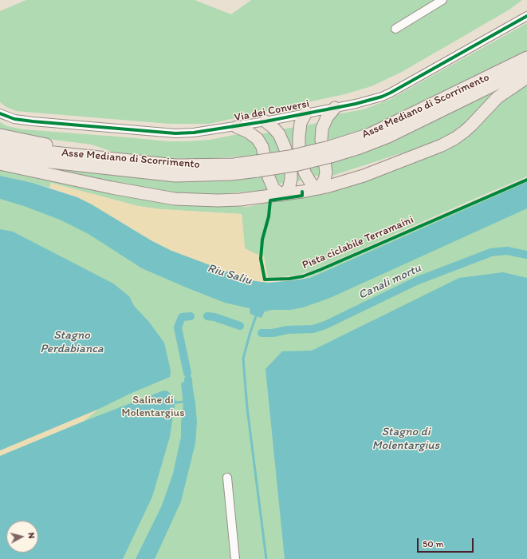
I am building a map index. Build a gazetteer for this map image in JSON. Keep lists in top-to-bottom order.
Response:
{
  "streets": {
    "highway": ["Asse Mediano di Scorrimento"],
    "street": ["Via dei Conversi"],
    "cycle path": ["Pista ciclabile Terramaini"]
  },
  "water": [
    "Riu Saliu",
    "Canali mortu",
    "Stagno Perdabianca",
    "Stagno di Molentargius"
  ],
  "parks": ["Saline di Molentargius"],
  "scale_bar": "50 m",
  "north": "right"
}
